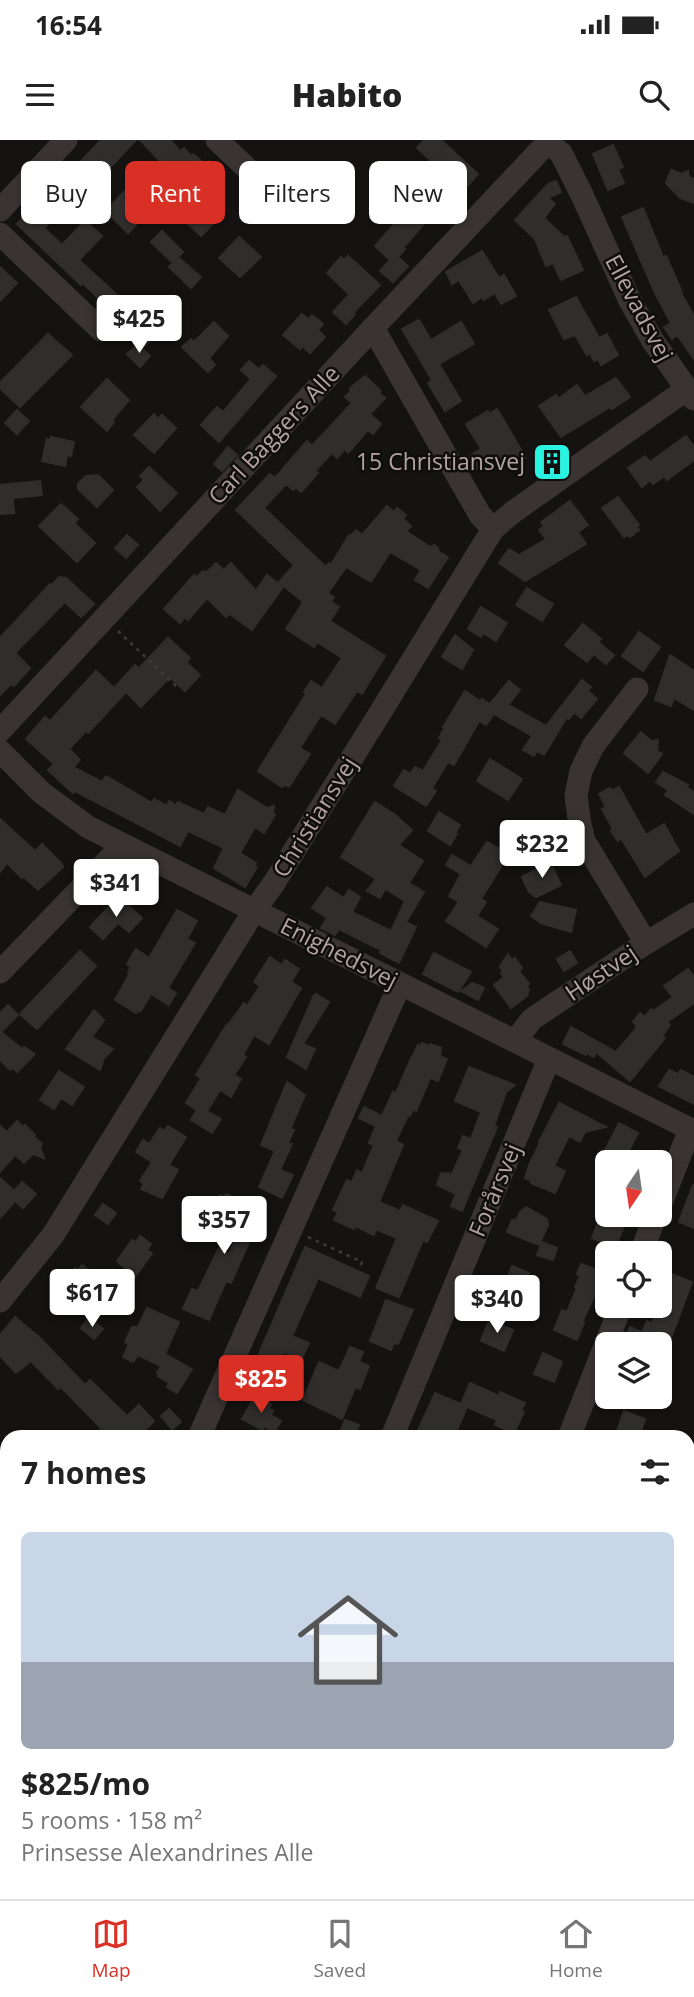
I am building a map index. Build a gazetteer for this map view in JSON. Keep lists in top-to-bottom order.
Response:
{
  "streets": {
    "street": [
      "Ellevadsvej",
      "Carl Baggers Alle",
      "Christiansvej",
      "Enighedsvej",
      "Høstvej",
      "Forårsvej"
    ]
  },
  "crossings": [
    ["Ellevadsvej", "Carl Baggers Alle"],
    ["Ellevadsvej", "Christiansvej"],
    ["Christiansvej", "Enighedsvej"],
    ["Enighedsvej", "Høstvej"],
    ["Enighedsvej", "Forårsvej"]
  ],
  "places": {
    "building": ["15 Christiansvej"]
  },
  "north": "bottom",
  "page": {
    "status": "16:54",
    "header": "Habito",
    "chip": [
      "Buy",
      "Rent",
      "Filters",
      "New"
    ],
    "price": [
      "$425",
      "$232",
      "$341",
      "$357",
      "$617",
      "$340",
      "$825"
    ],
    "heading": "7 homes",
    "list": [
      {
        "name": "$825/mo",
        "note": "5 rooms · 158 m² · Prinsesse Alexandrines Alle"
      }
    ],
    "tabs": ["Map", "Saved", "Home"]
  }
}
